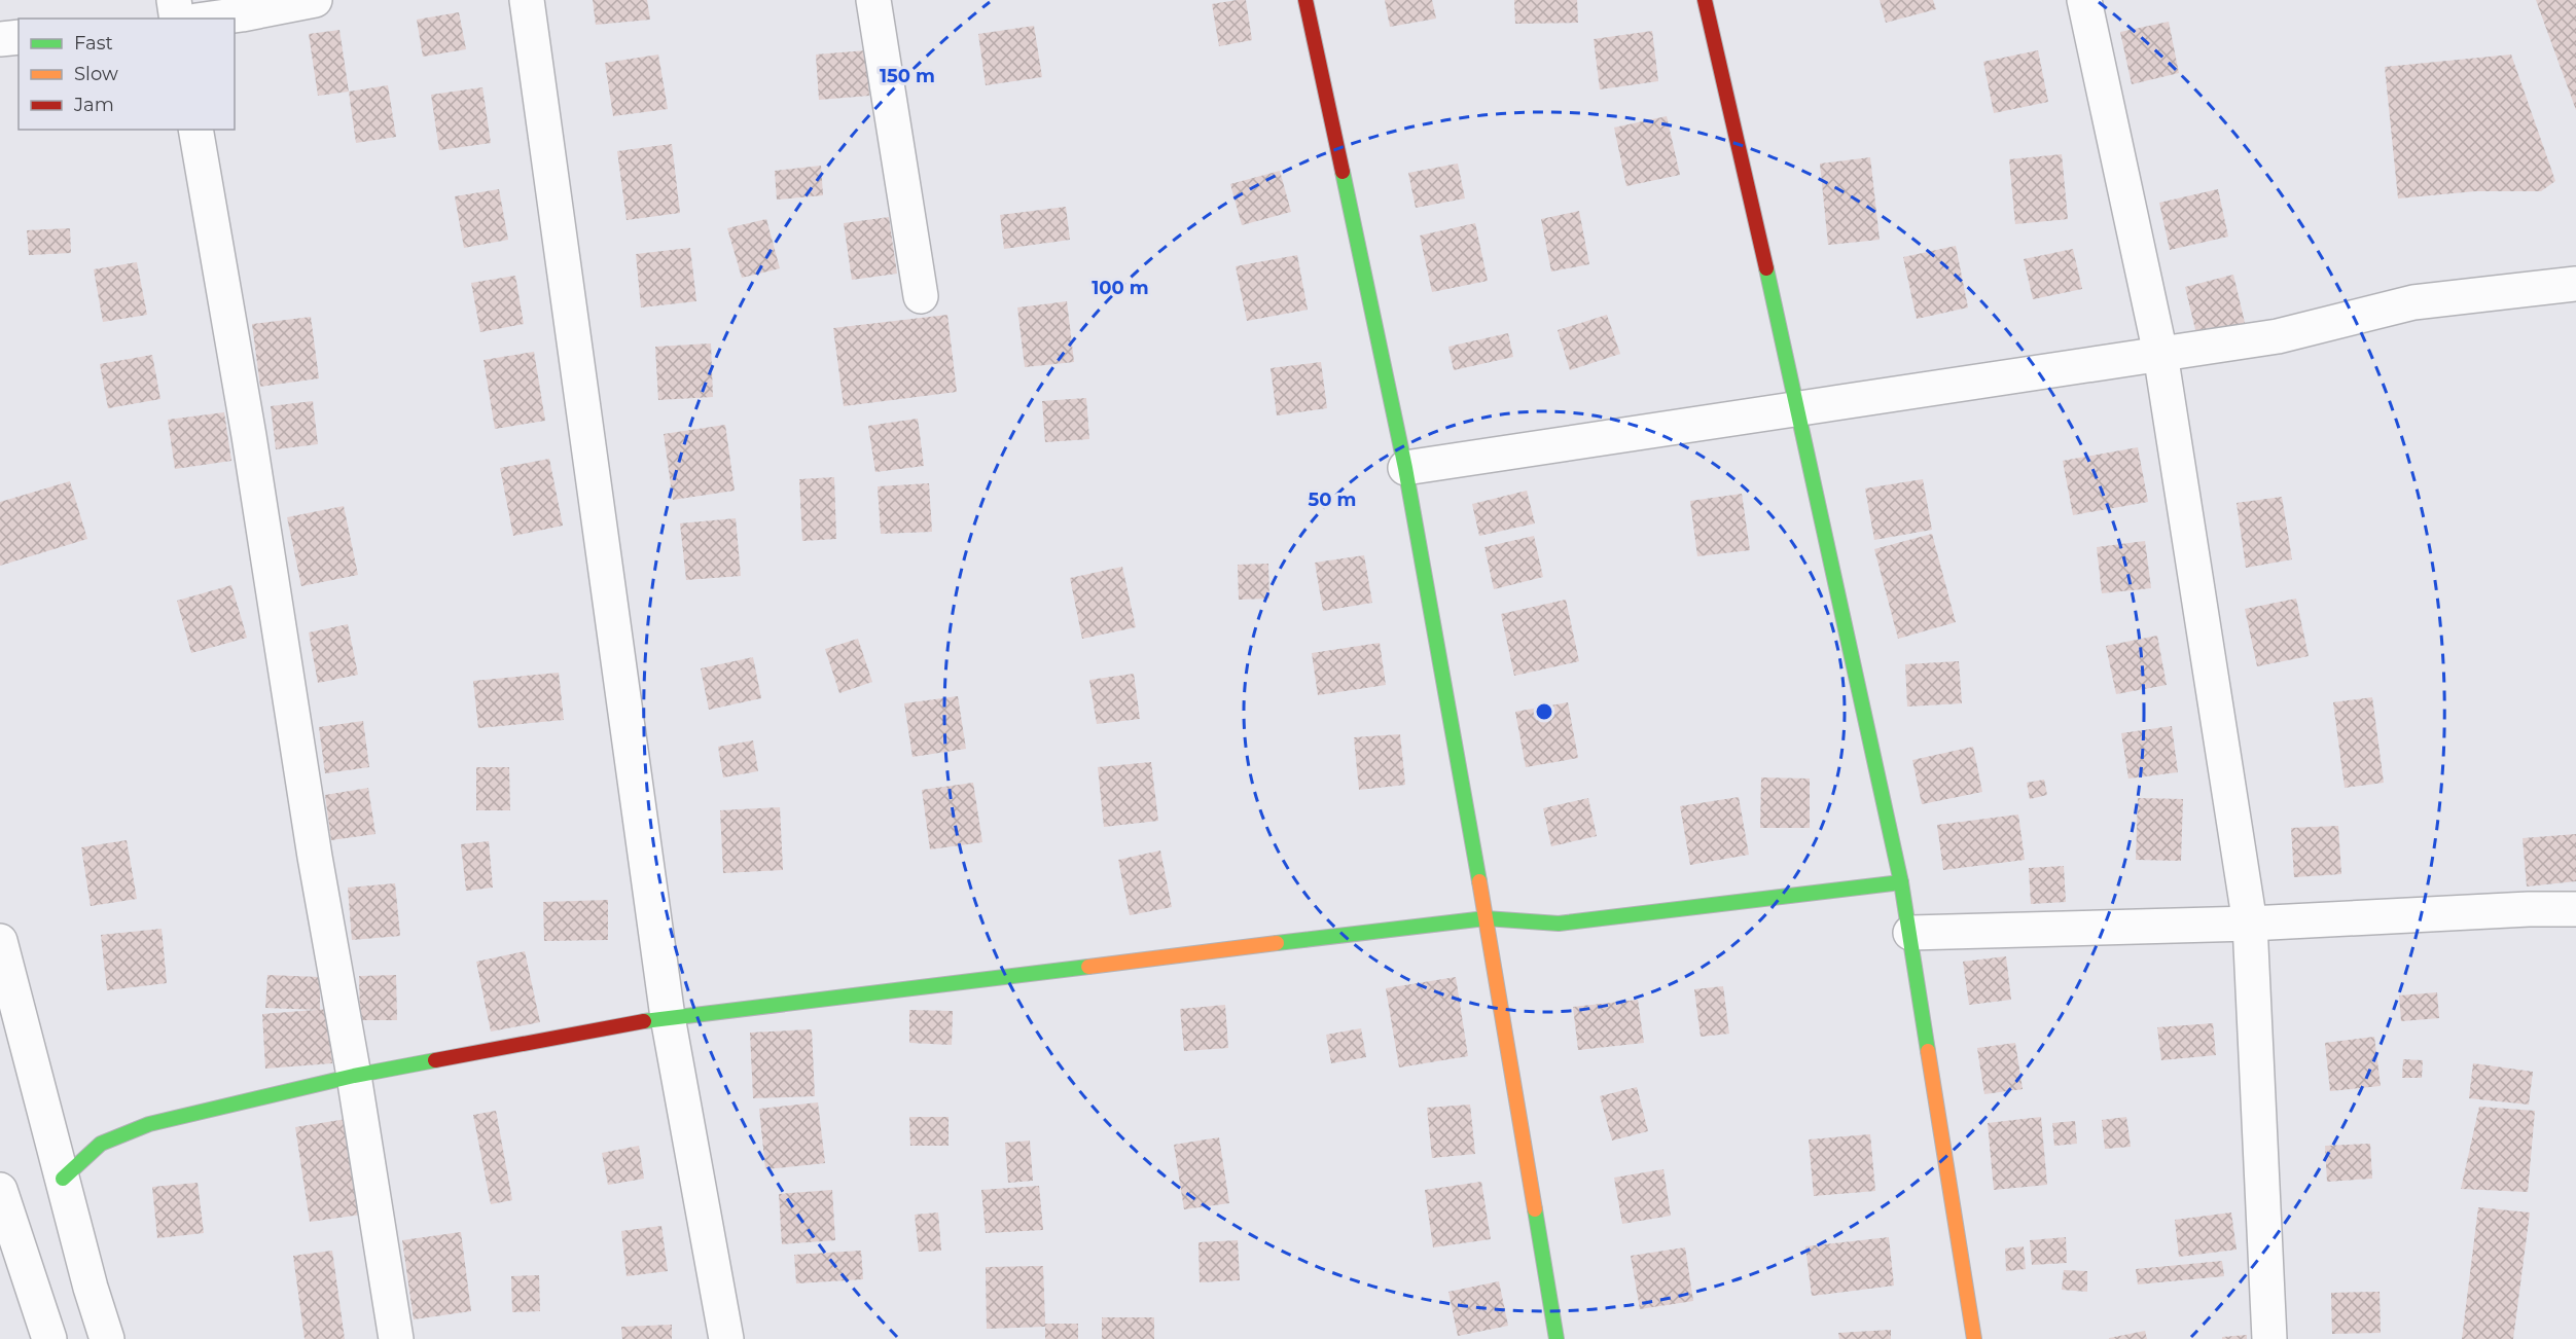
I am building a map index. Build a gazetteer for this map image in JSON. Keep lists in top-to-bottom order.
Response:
{
  "legend": ["Fast", "Slow", "Jam"],
  "rings": ["150 m", "100 m", "50 m"]
}
